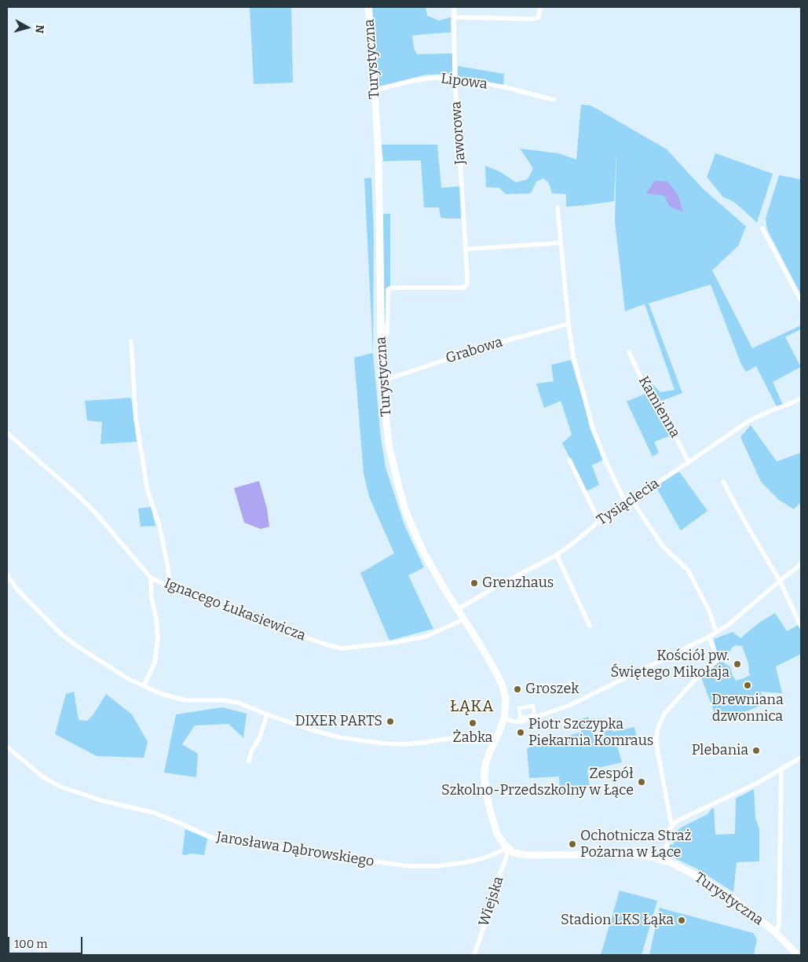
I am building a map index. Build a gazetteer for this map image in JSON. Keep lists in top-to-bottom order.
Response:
{
  "streets": {
    "main road": ["Turystyczna"],
    "street": [
      "Lipowa",
      "Jaworowa",
      "Grabowa",
      "Kamienna",
      "Tysiąclecia",
      "Ignacego Łukasiewicza",
      "Jarosława Dąbrowskiego",
      "Wiejska"
    ]
  },
  "crossings": [
    ["Turystyczna", "Lipowa"],
    ["Turystyczna", "Jaworowa"],
    ["Turystyczna", "Grabowa"],
    ["Turystyczna", "Tysiąclecia"],
    ["Turystyczna", "Ignacego Łukasiewicza"],
    ["Turystyczna", "Jarosława Dąbrowskiego"],
    ["Turystyczna", "Wiejska"],
    ["Lipowa", "Jaworowa"],
    ["Kamienna", "Tysiąclecia"],
    ["Jarosława Dąbrowskiego", "Wiejska"]
  ],
  "districts": ["ŁĄKA"],
  "places": [
    "Grenzhaus",
    "Kościół pw. Świętego Mikołaja",
    "Drewniana dzwonnica",
    "Groszek",
    "DIXER PARTS",
    "Żabka",
    "Piotr Szczypka Piekarnia Komraus",
    "Plebania",
    "Zespół Szkolno-Przedszkolny w Łące",
    "Ochotnicza Straż Pożarna w Łące",
    "Stadion LKS Łąka"
  ],
  "scale_bar": "100 m",
  "north": "right"
}
